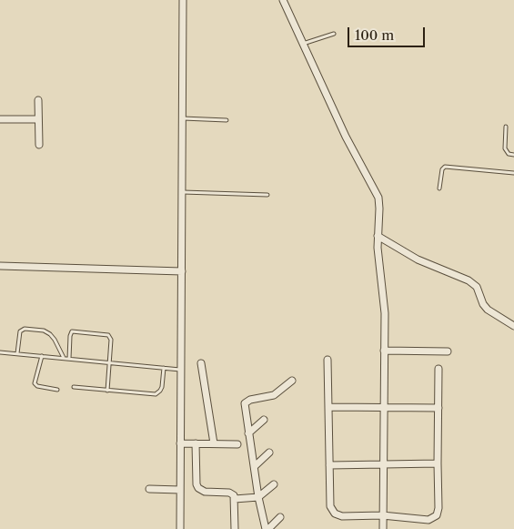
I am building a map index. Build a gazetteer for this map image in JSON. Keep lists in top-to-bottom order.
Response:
{
  "scale_bar": "100 m"
}
